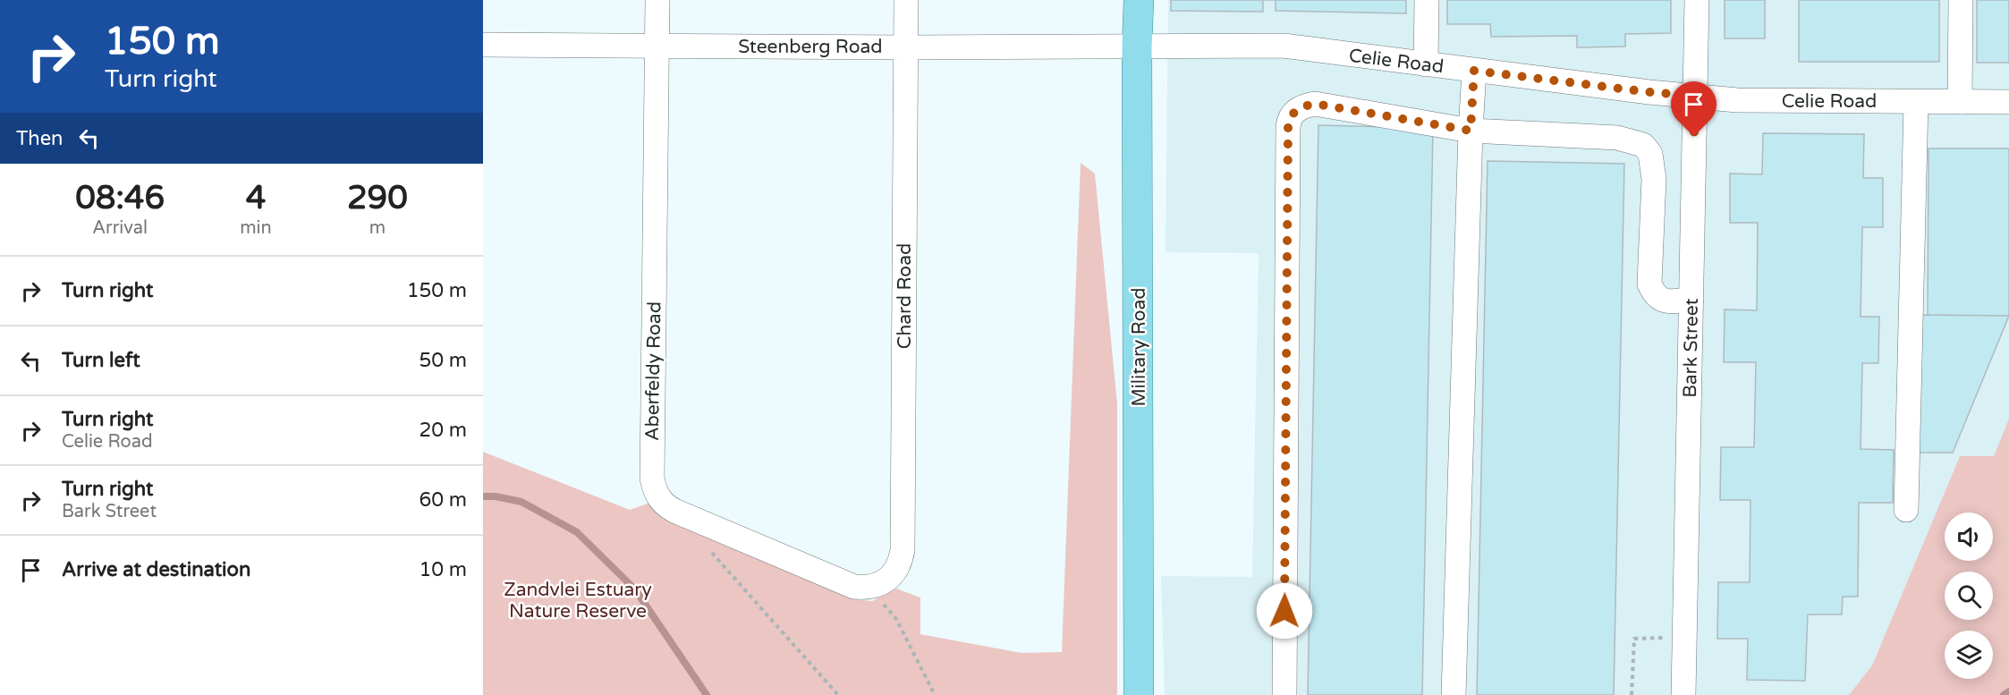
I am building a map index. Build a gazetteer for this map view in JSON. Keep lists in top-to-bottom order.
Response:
{
  "streets": {
    "main road": ["Military Road"],
    "street": [
      "Steenberg Road",
      "Celie Road",
      "Chard Road",
      "Bark Street",
      "Aberfeldy Road"
    ]
  },
  "crossings": [
    ["Steenberg Road", "Celie Road"],
    ["Steenberg Road", "Chard Road"],
    ["Steenberg Road", "Military Road"],
    ["Steenberg Road", "Aberfeldy Road"],
    ["Celie Road", "Military Road"],
    ["Celie Road", "Bark Street"],
    ["Chard Road", "Aberfeldy Road"]
  ],
  "parks": ["Zandvlei Estuary Nature Reserve"],
  "page": {
    "turn": ["150 m", "Turn right"],
    "then": "Then",
    "eta": [
      "08:46",
      "Arrival",
      "4",
      "min",
      "290",
      "m"
    ],
    "list": [
      {
        "name": "Turn right",
        "value": "150 m"
      },
      {
        "name": "Turn left",
        "value": "50 m"
      },
      {
        "name": "Turn right",
        "note": "Celie Road",
        "value": "20 m"
      },
      {
        "name": "Turn right",
        "note": "Bark Street",
        "value": "60 m"
      },
      {
        "name": "Arrive at destination",
        "value": "10 m"
      }
    ]
  }
}
